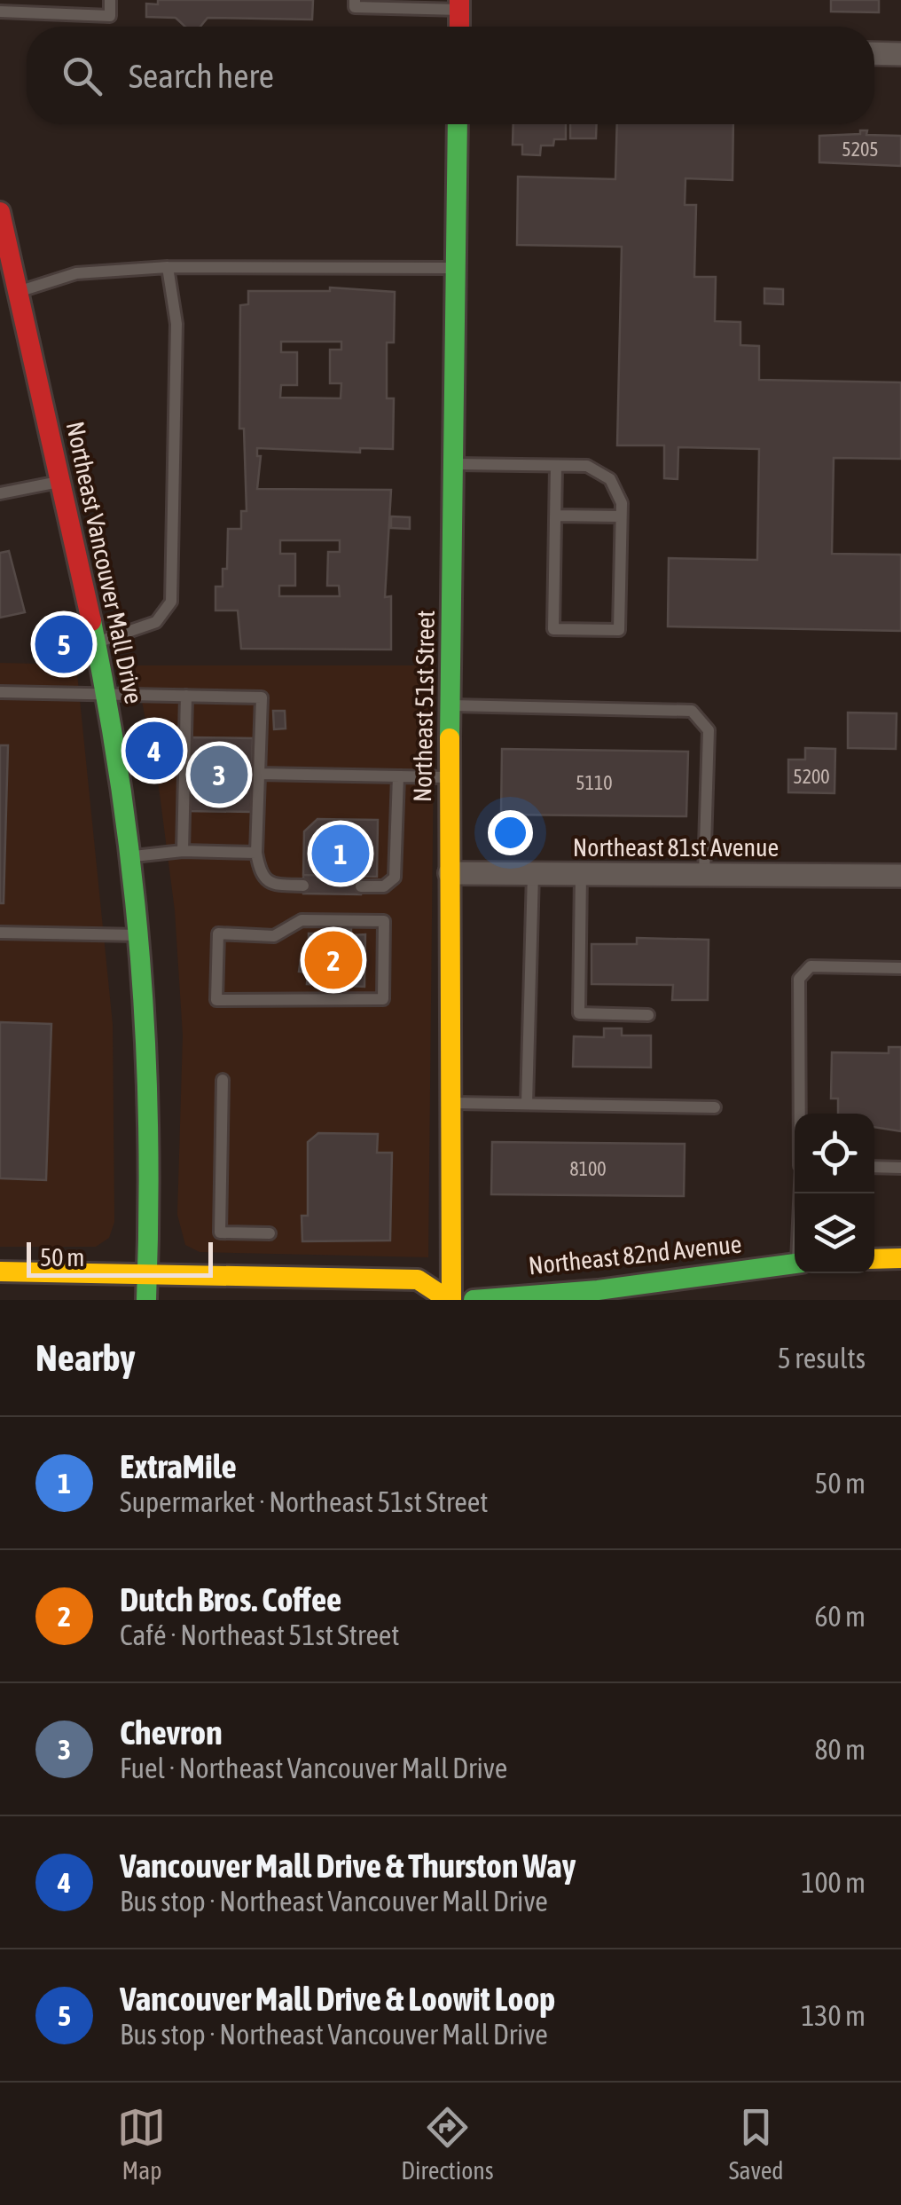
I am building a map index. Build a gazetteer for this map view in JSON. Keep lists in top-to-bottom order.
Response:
{
  "streets": {
    "street": [
      "Northeast Vancouver Mall Drive",
      "Northeast 51st Street",
      "Northeast 81st Avenue",
      "Northeast 82nd Avenue"
    ]
  },
  "crossings": [
    ["Northeast 51st Street", "Northeast 81st Avenue"]
  ],
  "house_numbers": [
    "5205",
    "5200",
    "5110",
    "8100"
  ],
  "scale_bar": "50 m",
  "page": {
    "search": "Search here",
    "pins": [
      "5",
      "4",
      "3",
      "1",
      "2"
    ],
    "scale": "50 m",
    "heading": ["Nearby", "5 results"],
    "list": [
      {
        "mark": "1",
        "name": "ExtraMile",
        "note": "Supermarket · Northeast 51st Street",
        "value": "50 m"
      },
      {
        "mark": "2",
        "name": "Dutch Bros. Coffee",
        "note": "Café · Northeast 51st Street",
        "value": "60 m"
      },
      {
        "mark": "3",
        "name": "Chevron",
        "note": "Fuel · Northeast Vancouver Mall Drive",
        "value": "80 m"
      },
      {
        "mark": "4",
        "name": "Vancouver Mall Drive & Thurston Way",
        "note": "Bus stop · Northeast Vancouver Mall Drive",
        "value": "100 m"
      },
      {
        "mark": "5",
        "name": "Vancouver Mall Drive & Loowit Loop",
        "note": "Bus stop · Northeast Vancouver Mall Drive",
        "value": "130 m"
      }
    ],
    "nav": ["Map", "Directions", "Saved"]
  }
}
